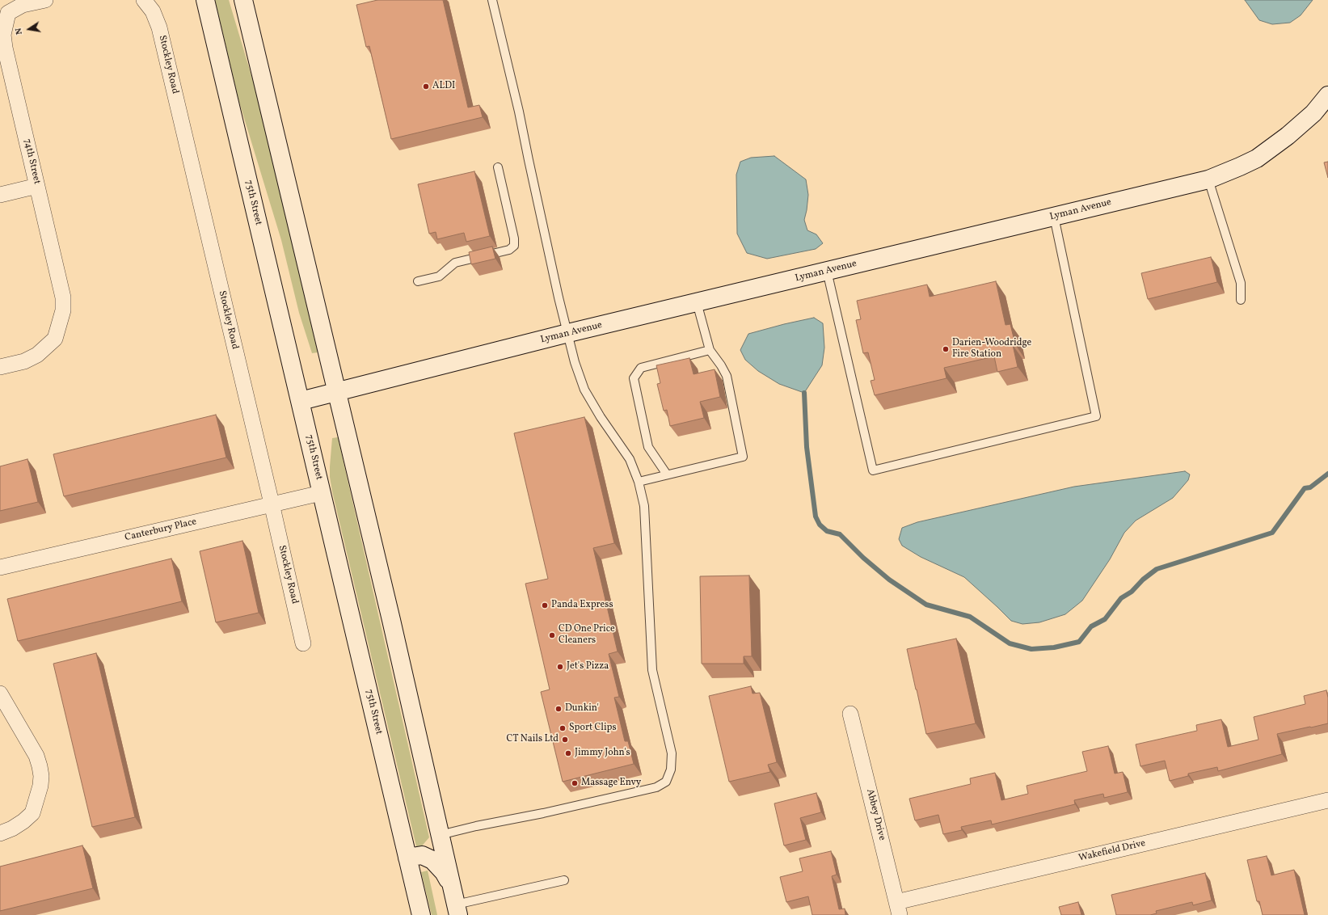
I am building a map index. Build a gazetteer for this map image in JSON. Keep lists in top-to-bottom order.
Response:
{
  "streets": {
    "main road": ["75th Street", "Lyman Avenue"],
    "street": [
      "Stockley Road",
      "74th Street",
      "Canterbury Place",
      "Abbey Drive",
      "Wakefield Drive"
    ]
  },
  "crossings": [
    ["Stockley Road", "Canterbury Place"],
    ["75th Street", "Lyman Avenue"],
    ["75th Street", "Canterbury Place"],
    ["Abbey Drive", "Wakefield Drive"]
  ],
  "places": [
    "ALDI",
    "Darien-Woodridge Fire Station",
    "Panda Express",
    "CD One Price Cleaners",
    "Jet's Pizza",
    "Dunkin'",
    "Sport Clips",
    "CT Nails Ltd",
    "Jimmy John's",
    "Massage Envy"
  ],
  "north": "left"
}
